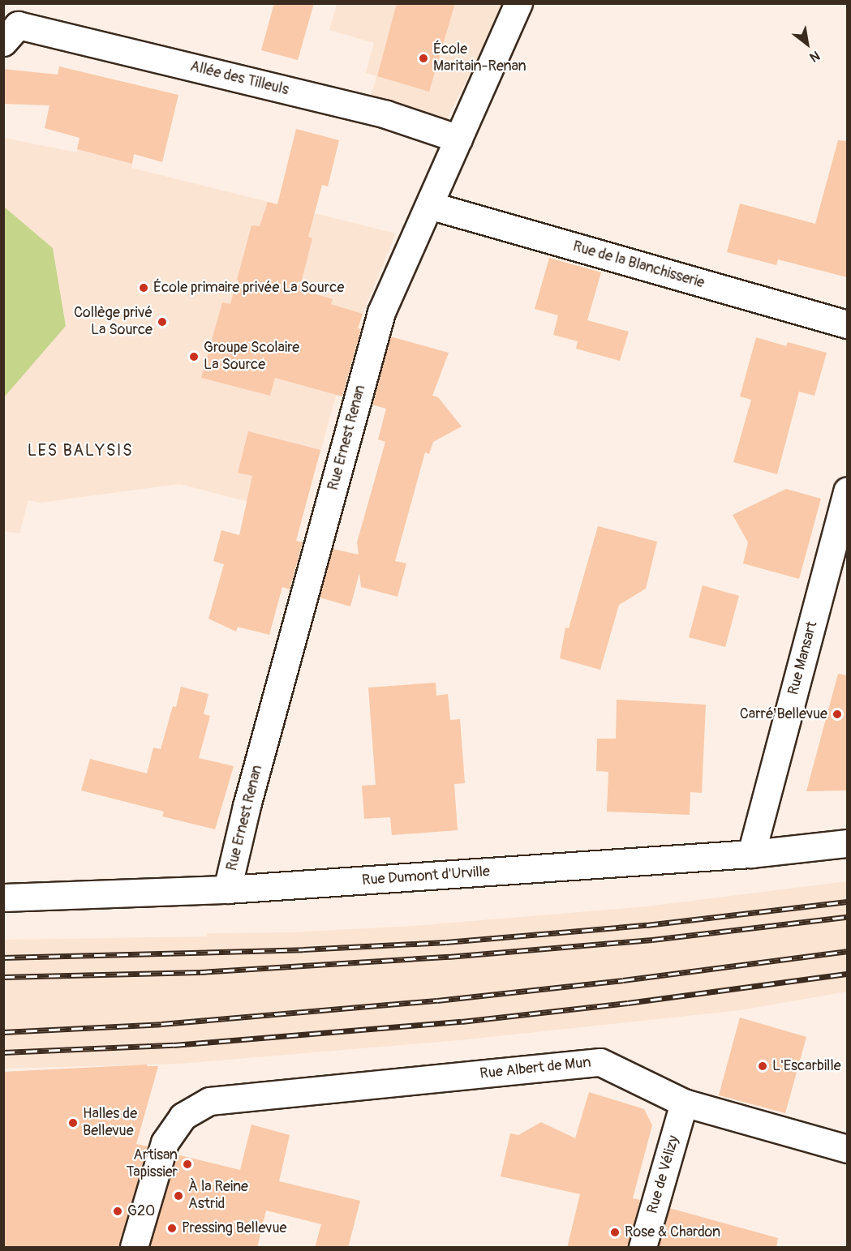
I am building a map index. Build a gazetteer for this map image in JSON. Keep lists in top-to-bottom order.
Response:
{
  "streets": {
    "street": [
      "Allée des Tilleuls",
      "Rue de la Blanchisserie",
      "Rue Ernest Renan",
      "Rue Mansart",
      "Rue Dumont d'Urville",
      "Rue Albert de Mun",
      "Rue de Vélizy"
    ]
  },
  "crossings": [
    ["Allée des Tilleuls", "Rue Ernest Renan"],
    ["Rue de la Blanchisserie", "Rue Ernest Renan"],
    ["Rue Ernest Renan", "Rue Dumont d'Urville"],
    ["Rue Mansart", "Rue Dumont d'Urville"],
    ["Rue Albert de Mun", "Rue de Vélizy"]
  ],
  "districts": ["LES BALYSIS"],
  "places": [
    "École Maritain-Renan",
    "École primaire privée La Source",
    "Collège privé La Source",
    "Groupe Scolaire La Source",
    "Carré Bellevue",
    "L'Escarbille",
    "Halles de Bellevue",
    "Artisan Tapissier",
    "À la Reine Astrid",
    "G20",
    "Pressing Bellevue",
    "Rose & Chardon"
  ],
  "north": "bottom right"
}
